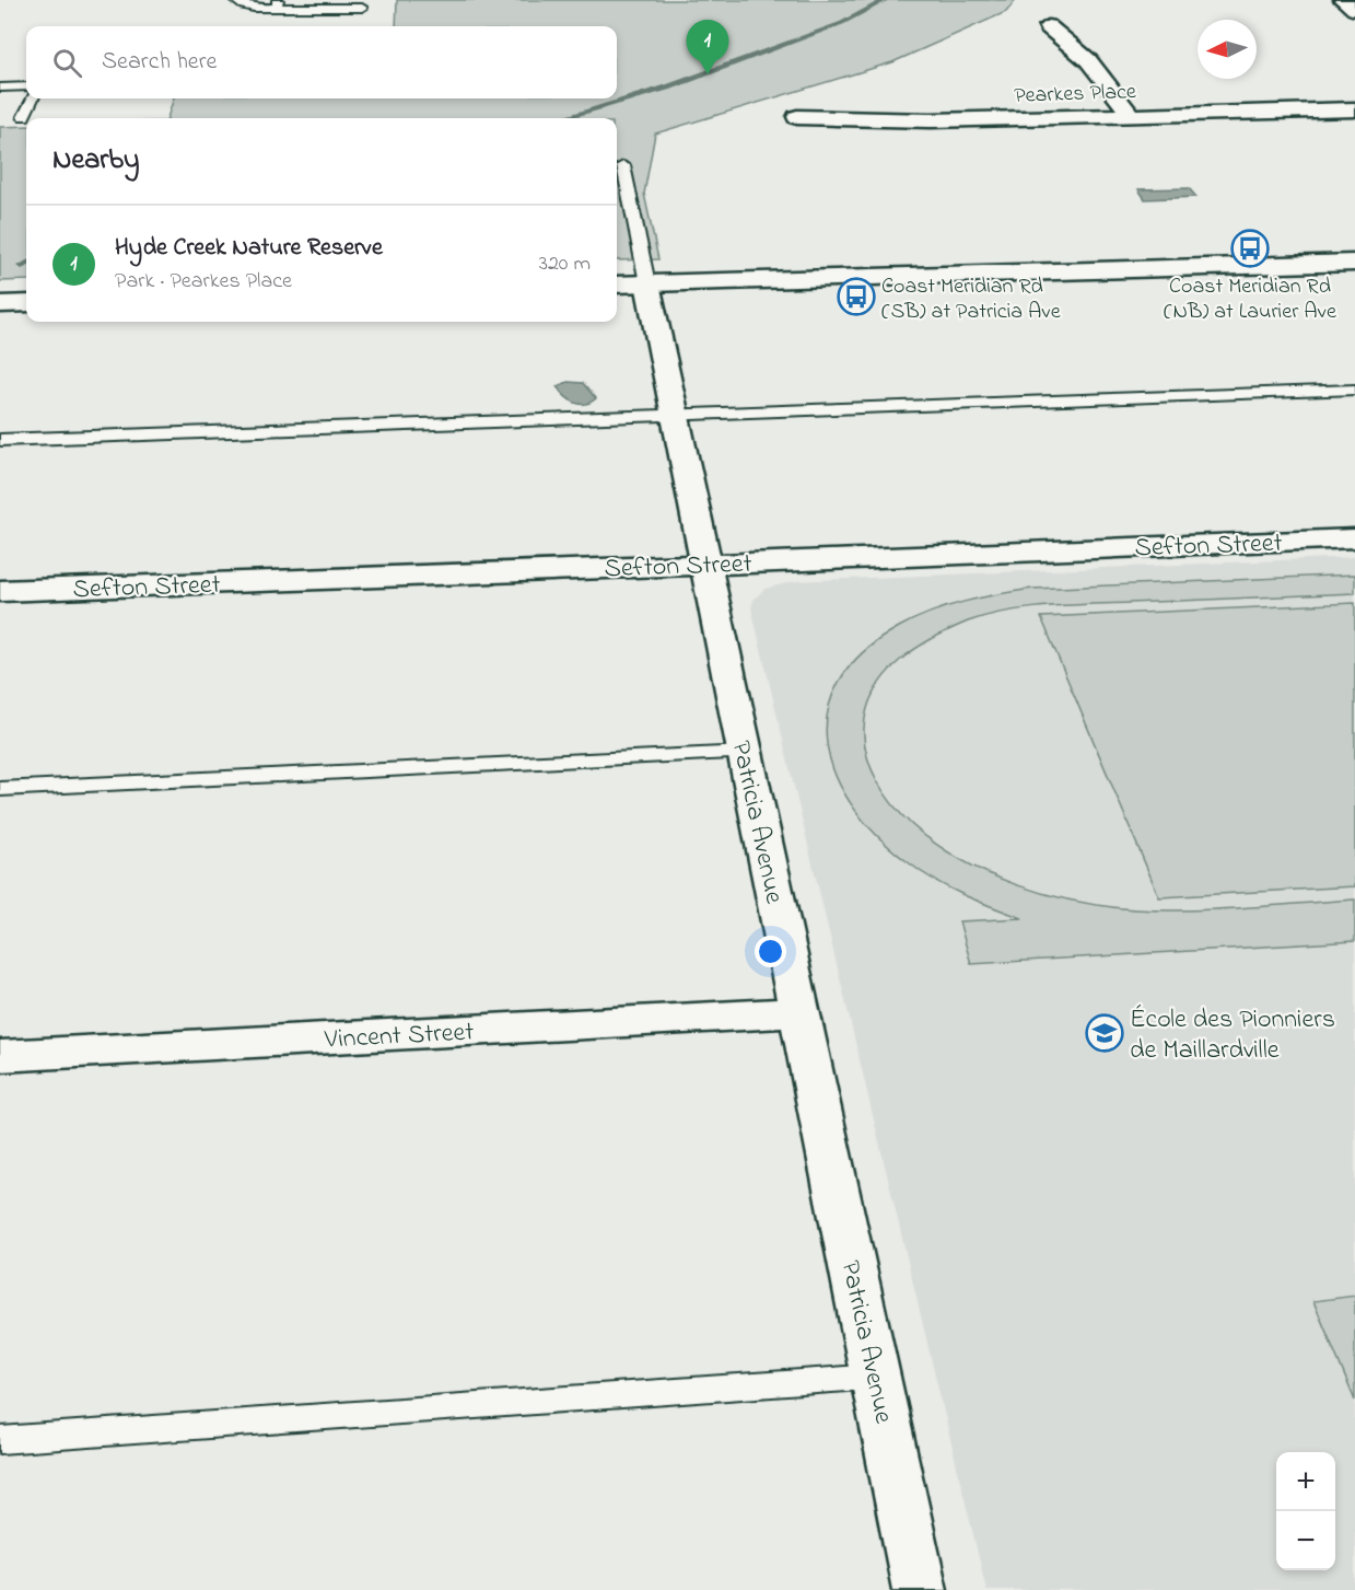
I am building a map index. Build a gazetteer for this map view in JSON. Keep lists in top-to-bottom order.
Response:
{
  "streets": {
    "street": [
      "Pearkes Place",
      "Sefton Street",
      "Patricia Avenue",
      "Vincent Street"
    ]
  },
  "crossings": [
    ["Sefton Street", "Patricia Avenue"],
    ["Patricia Avenue", "Vincent Street"]
  ],
  "places": {
    "bus stop": ["Coast Meridian Rd (NB) at Laurier Ave", "Coast Meridian Rd (SB) at Patricia Ave"],
    "school or university": ["École des Pionniers de Maillardville"]
  },
  "north": "left",
  "page": {
    "pins": "1",
    "search": "Search here",
    "heading": "Nearby",
    "list": [
      {
        "mark": "1",
        "name": "Hyde Creek Nature Reserve",
        "note": "Park · Pearkes Place",
        "value": "320 m"
      }
    ],
    "map_buttons": ["+", "−"]
  }
}
